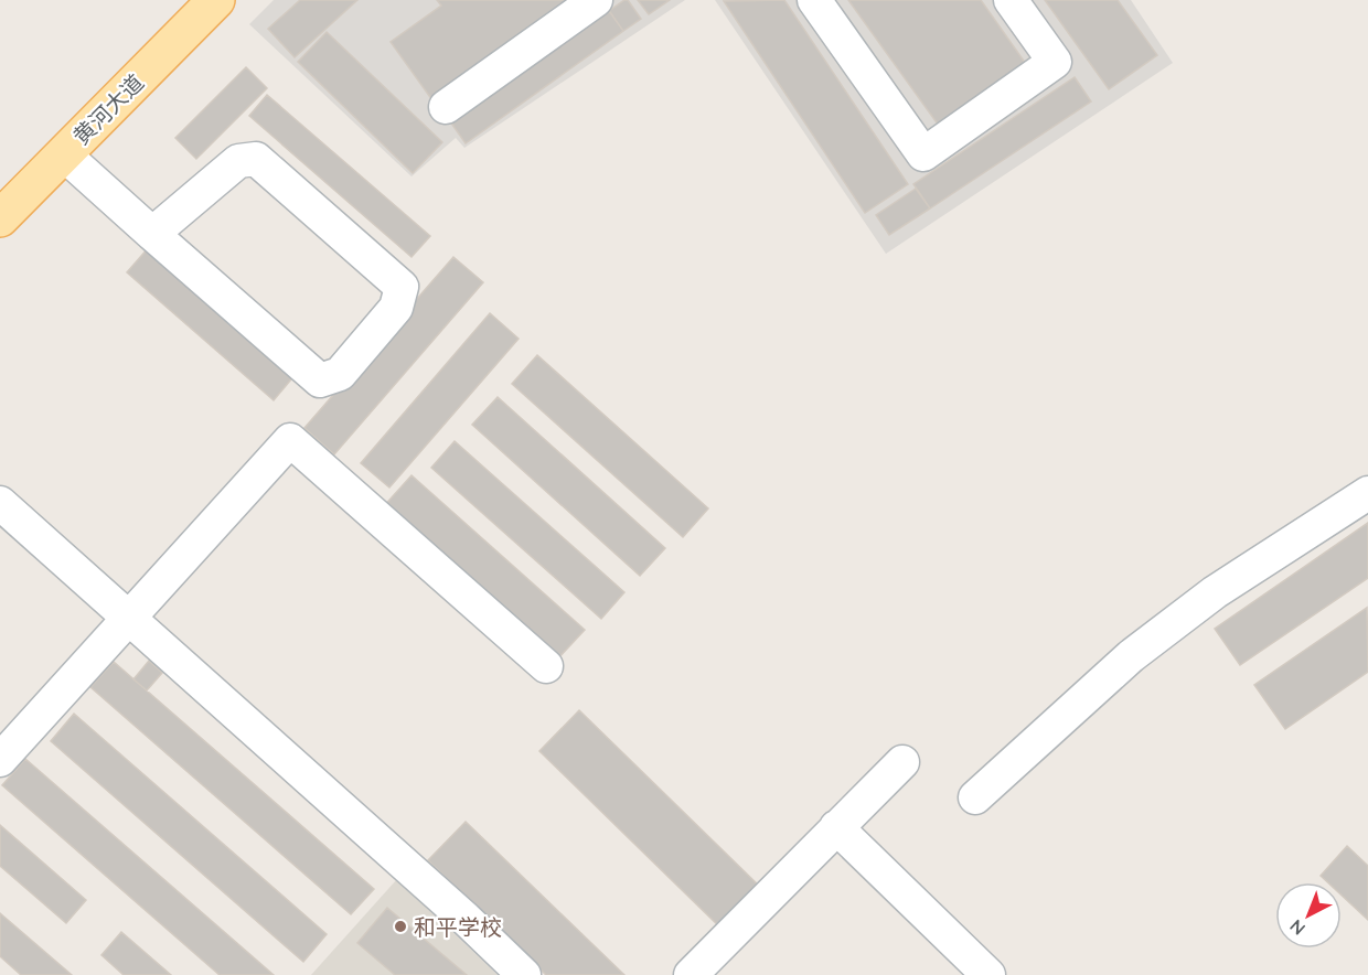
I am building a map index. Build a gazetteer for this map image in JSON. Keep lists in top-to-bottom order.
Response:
{
  "streets": {
    "main road": ["黄河大道"]
  },
  "places": ["和平学校"],
  "north": "bottom left"
}
